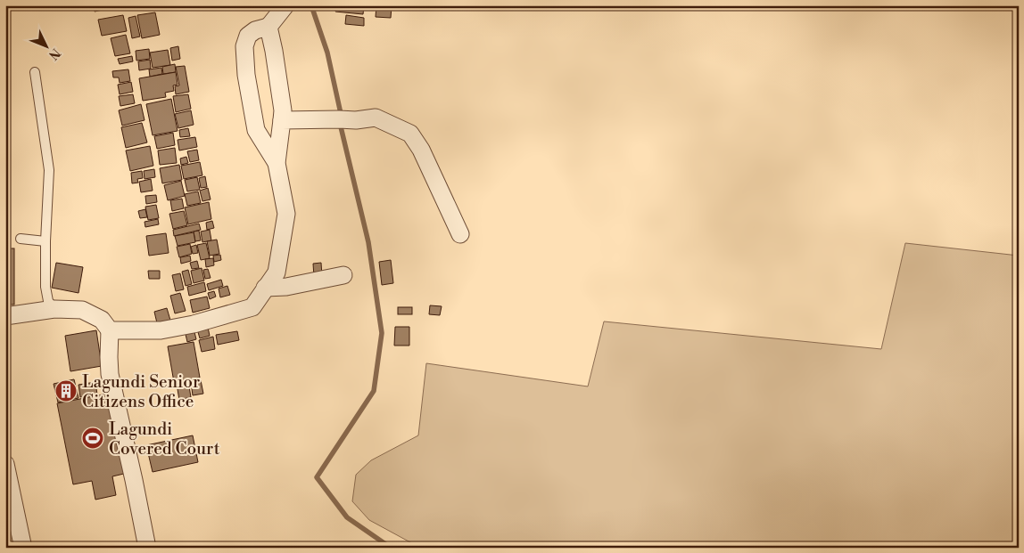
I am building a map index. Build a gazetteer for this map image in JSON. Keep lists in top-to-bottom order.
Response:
{
  "places": {
    "building": ["Lagundi Senior Citizens Office"],
    "sports": ["Lagundi Covered Court"]
  },
  "north": "bottom right"
}
